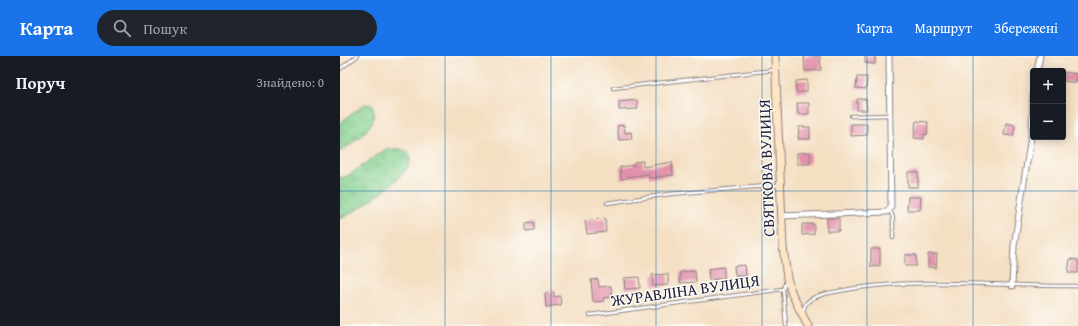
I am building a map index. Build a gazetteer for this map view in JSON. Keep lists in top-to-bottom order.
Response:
{
  "streets": {
    "main road": ["СВЯТКОВА ВУЛИЦЯ"],
    "lane": ["ЖУРАВЛІНА ВУЛИЦЯ"]
  },
  "page": {
    "header": "Карта",
    "search": "Пошук",
    "nav": ["Карта", "Маршрут", "Збережені"],
    "heading": ["Поруч", "Знайдено: 0"],
    "map_buttons": ["+", "−"]
  }
}
